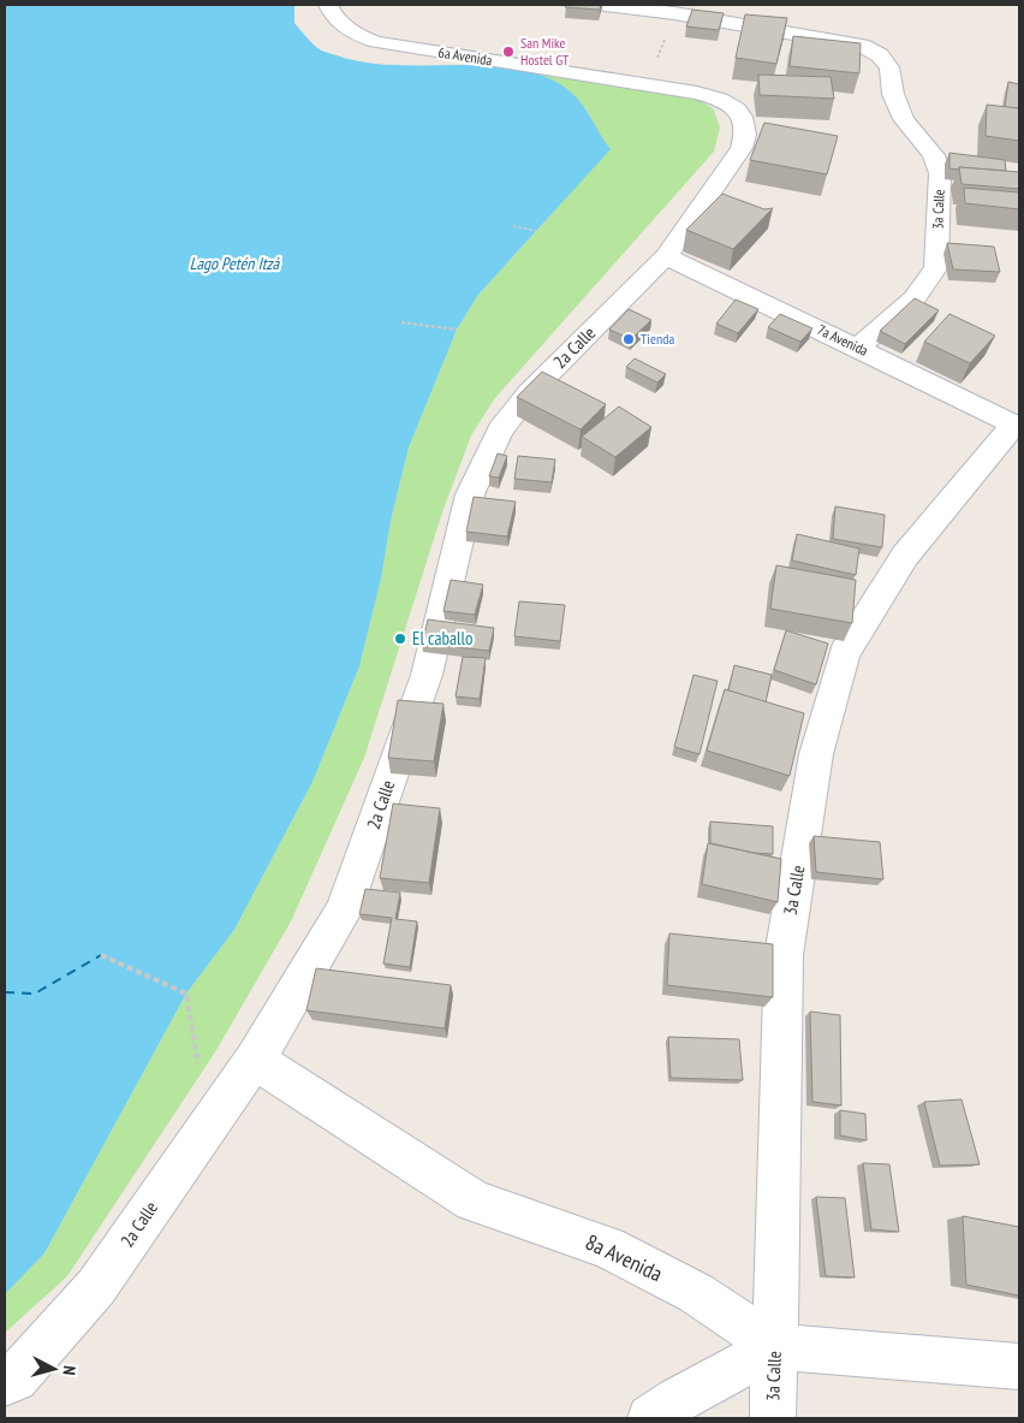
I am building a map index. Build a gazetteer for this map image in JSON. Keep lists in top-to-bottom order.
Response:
{
  "streets": {
    "street": [
      "6a Avenida",
      "3a Calle",
      "7a Avenida",
      "2a Calle",
      "8a Avenida"
    ]
  },
  "crossings": [
    ["6a Avenida", "2a Calle"],
    ["3a Calle", "7a Avenida"],
    ["3a Calle", "8a Avenida"],
    ["7a Avenida", "2a Calle"],
    ["2a Calle", "8a Avenida"]
  ],
  "water": ["Lago Petén Itzá"],
  "places": ["San Mike Hostel GT", "Tienda", "El caballo"],
  "north": "right"
}
